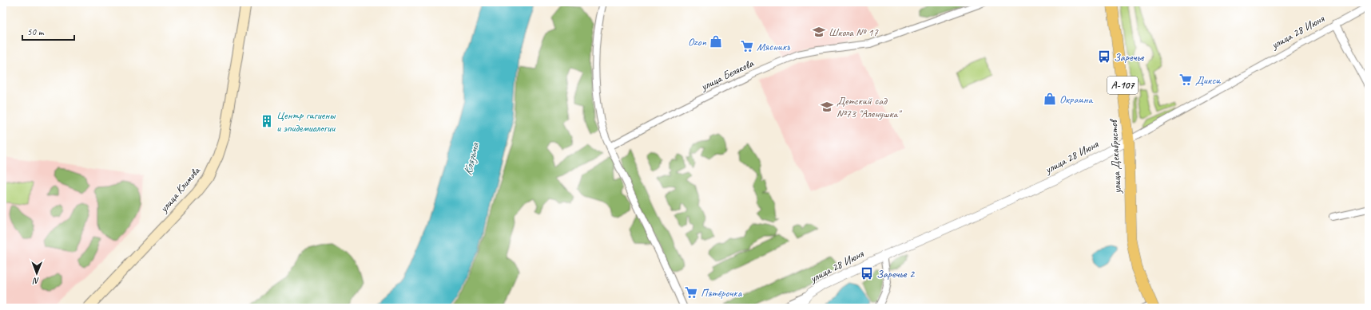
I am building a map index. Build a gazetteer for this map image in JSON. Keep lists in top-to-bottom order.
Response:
{
  "streets": {
    "main road": ["А-107", "улица Декабристов", "улица Климова"],
    "street": ["улица 28 Июня", "улица Белякова"]
  },
  "crossings": [
    ["улица 28 Июня", "улица Декабристов"]
  ],
  "water": ["Клязьма"],
  "places": {
    "school or university": ["Школа № 17", "Детский сад №73 \"Аленушка\""],
    "shop": ["Ozon", "Окраина"],
    "supermarket": ["Мясникъ", "Дикси", "Пятёрочка"],
    "bus stop": ["Заречье", "Заречье 2"],
    "building": ["Центр гигиены и эпидемиологии"]
  },
  "scale_bar": "50 m",
  "north": "bottom"
}
